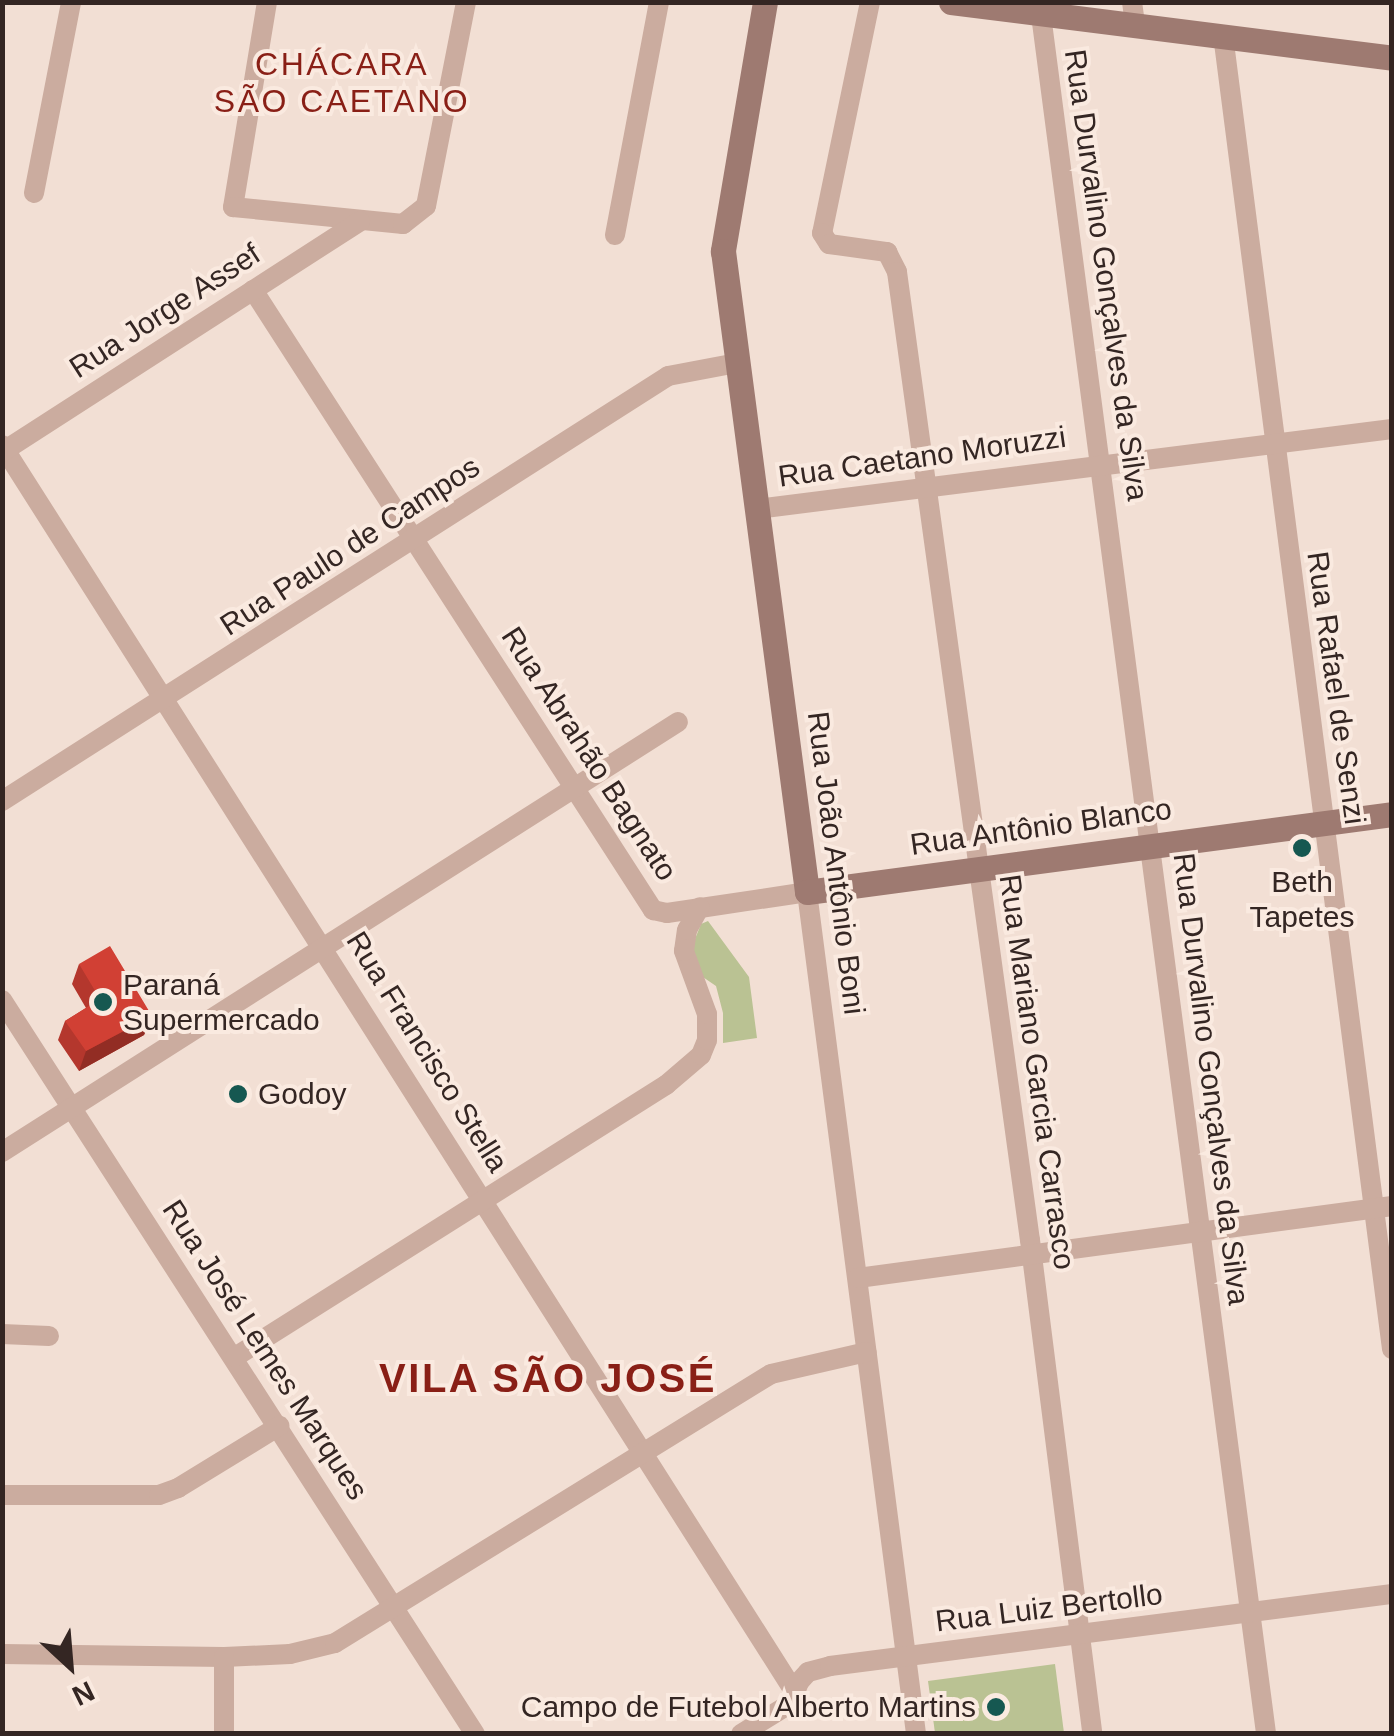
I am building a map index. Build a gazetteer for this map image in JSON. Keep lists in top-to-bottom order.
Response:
{
  "streets": {
    "street": [
      "Rua Durvalino Gonçalves da Silva",
      "Rua Jorge Assef",
      "Rua Caetano Moruzzi",
      "Rua Paulo de Campos",
      "Rua Rafael de Senzi",
      "Rua Abrahão Bagnato",
      "Rua Antônio Blanco",
      "Rua João Antônio Boni",
      "Rua Francisco Stella",
      "Rua Mariano Garcia Carrasco",
      "Rua José Lemes Marques",
      "Rua Luiz Bertollo"
    ]
  },
  "crossings": [
    ["Rua Durvalino Gonçalves da Silva", "Rua Caetano Moruzzi"],
    ["Rua Durvalino Gonçalves da Silva", "Rua Antônio Blanco"],
    ["Rua Durvalino Gonçalves da Silva", "Rua Luiz Bertollo"],
    ["Rua Jorge Assef", "Rua Abrahão Bagnato"],
    ["Rua Jorge Assef", "Rua Francisco Stella"],
    ["Rua Caetano Moruzzi", "Rua Rafael de Senzi"],
    ["Rua Caetano Moruzzi", "Rua João Antônio Boni"],
    ["Rua Caetano Moruzzi", "Rua Mariano Garcia Carrasco"],
    ["Rua Paulo de Campos", "Rua Abrahão Bagnato"],
    ["Rua Paulo de Campos", "Rua João Antônio Boni"],
    ["Rua Paulo de Campos", "Rua Francisco Stella"],
    ["Rua Rafael de Senzi", "Rua Antônio Blanco"],
    ["Rua Abrahão Bagnato", "Rua Antônio Blanco"],
    ["Rua Abrahão Bagnato", "Rua Francisco Stella"],
    ["Rua Abrahão Bagnato", "Rua José Lemes Marques"],
    ["Rua Antônio Blanco", "Rua João Antônio Boni"],
    ["Rua Antônio Blanco", "Rua Mariano Garcia Carrasco"],
    ["Rua João Antônio Boni", "Rua Luiz Bertollo"],
    ["Rua Francisco Stella", "Rua Luiz Bertollo"],
    ["Rua Mariano Garcia Carrasco", "Rua Luiz Bertollo"]
  ],
  "districts": ["CHÁCARA SÃO CAETANO", "VILA SÃO JOSÉ"],
  "places": [
    "Beth Tapetes",
    "Paraná Supermercado",
    "Godoy",
    "Campo de Futebol Alberto Martins"
  ],
  "north": "bottom right"
}
